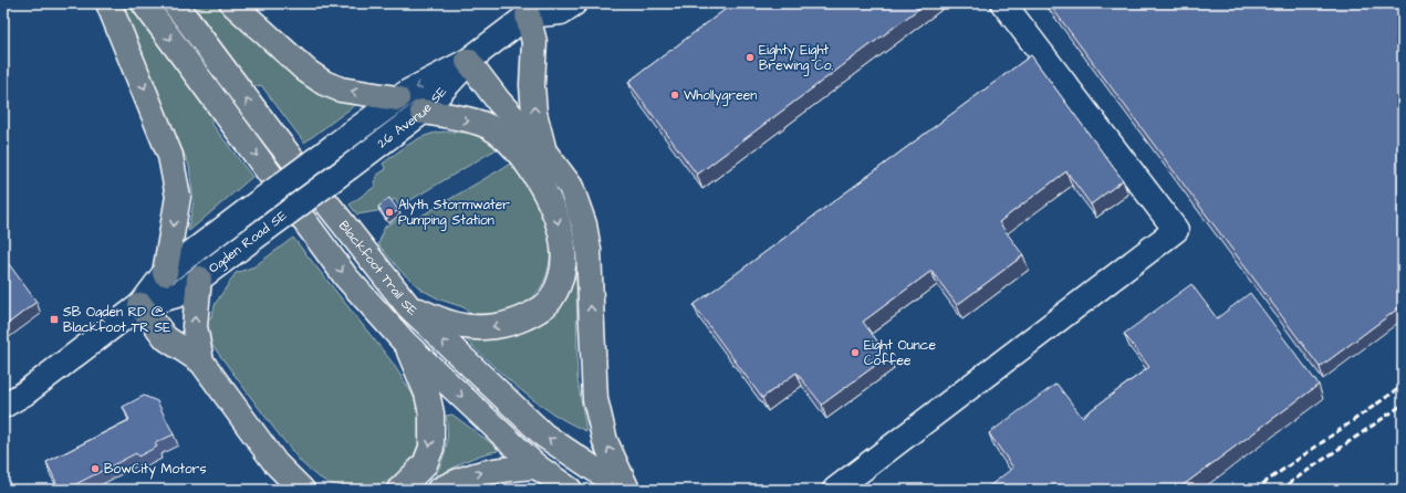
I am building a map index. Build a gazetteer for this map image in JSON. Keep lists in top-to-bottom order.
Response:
{
  "streets": {
    "main road": ["Blackfoot Trail SE"],
    "street": ["26 Avenue SE", "Ogden Road SE"]
  },
  "crossings": [
    ["26 Avenue SE", "Ogden Road SE"]
  ],
  "places": {
    "other": [
      "Eighty Eight Brewing Co.",
      "Whollygreen",
      "Alyth Stormwater Pumping Station",
      "Eight Ounce Coffee",
      "BowCity Motors"
    ],
    "transit": ["SB Ogden RD @ Blackfoot TR SE"]
  }
}
